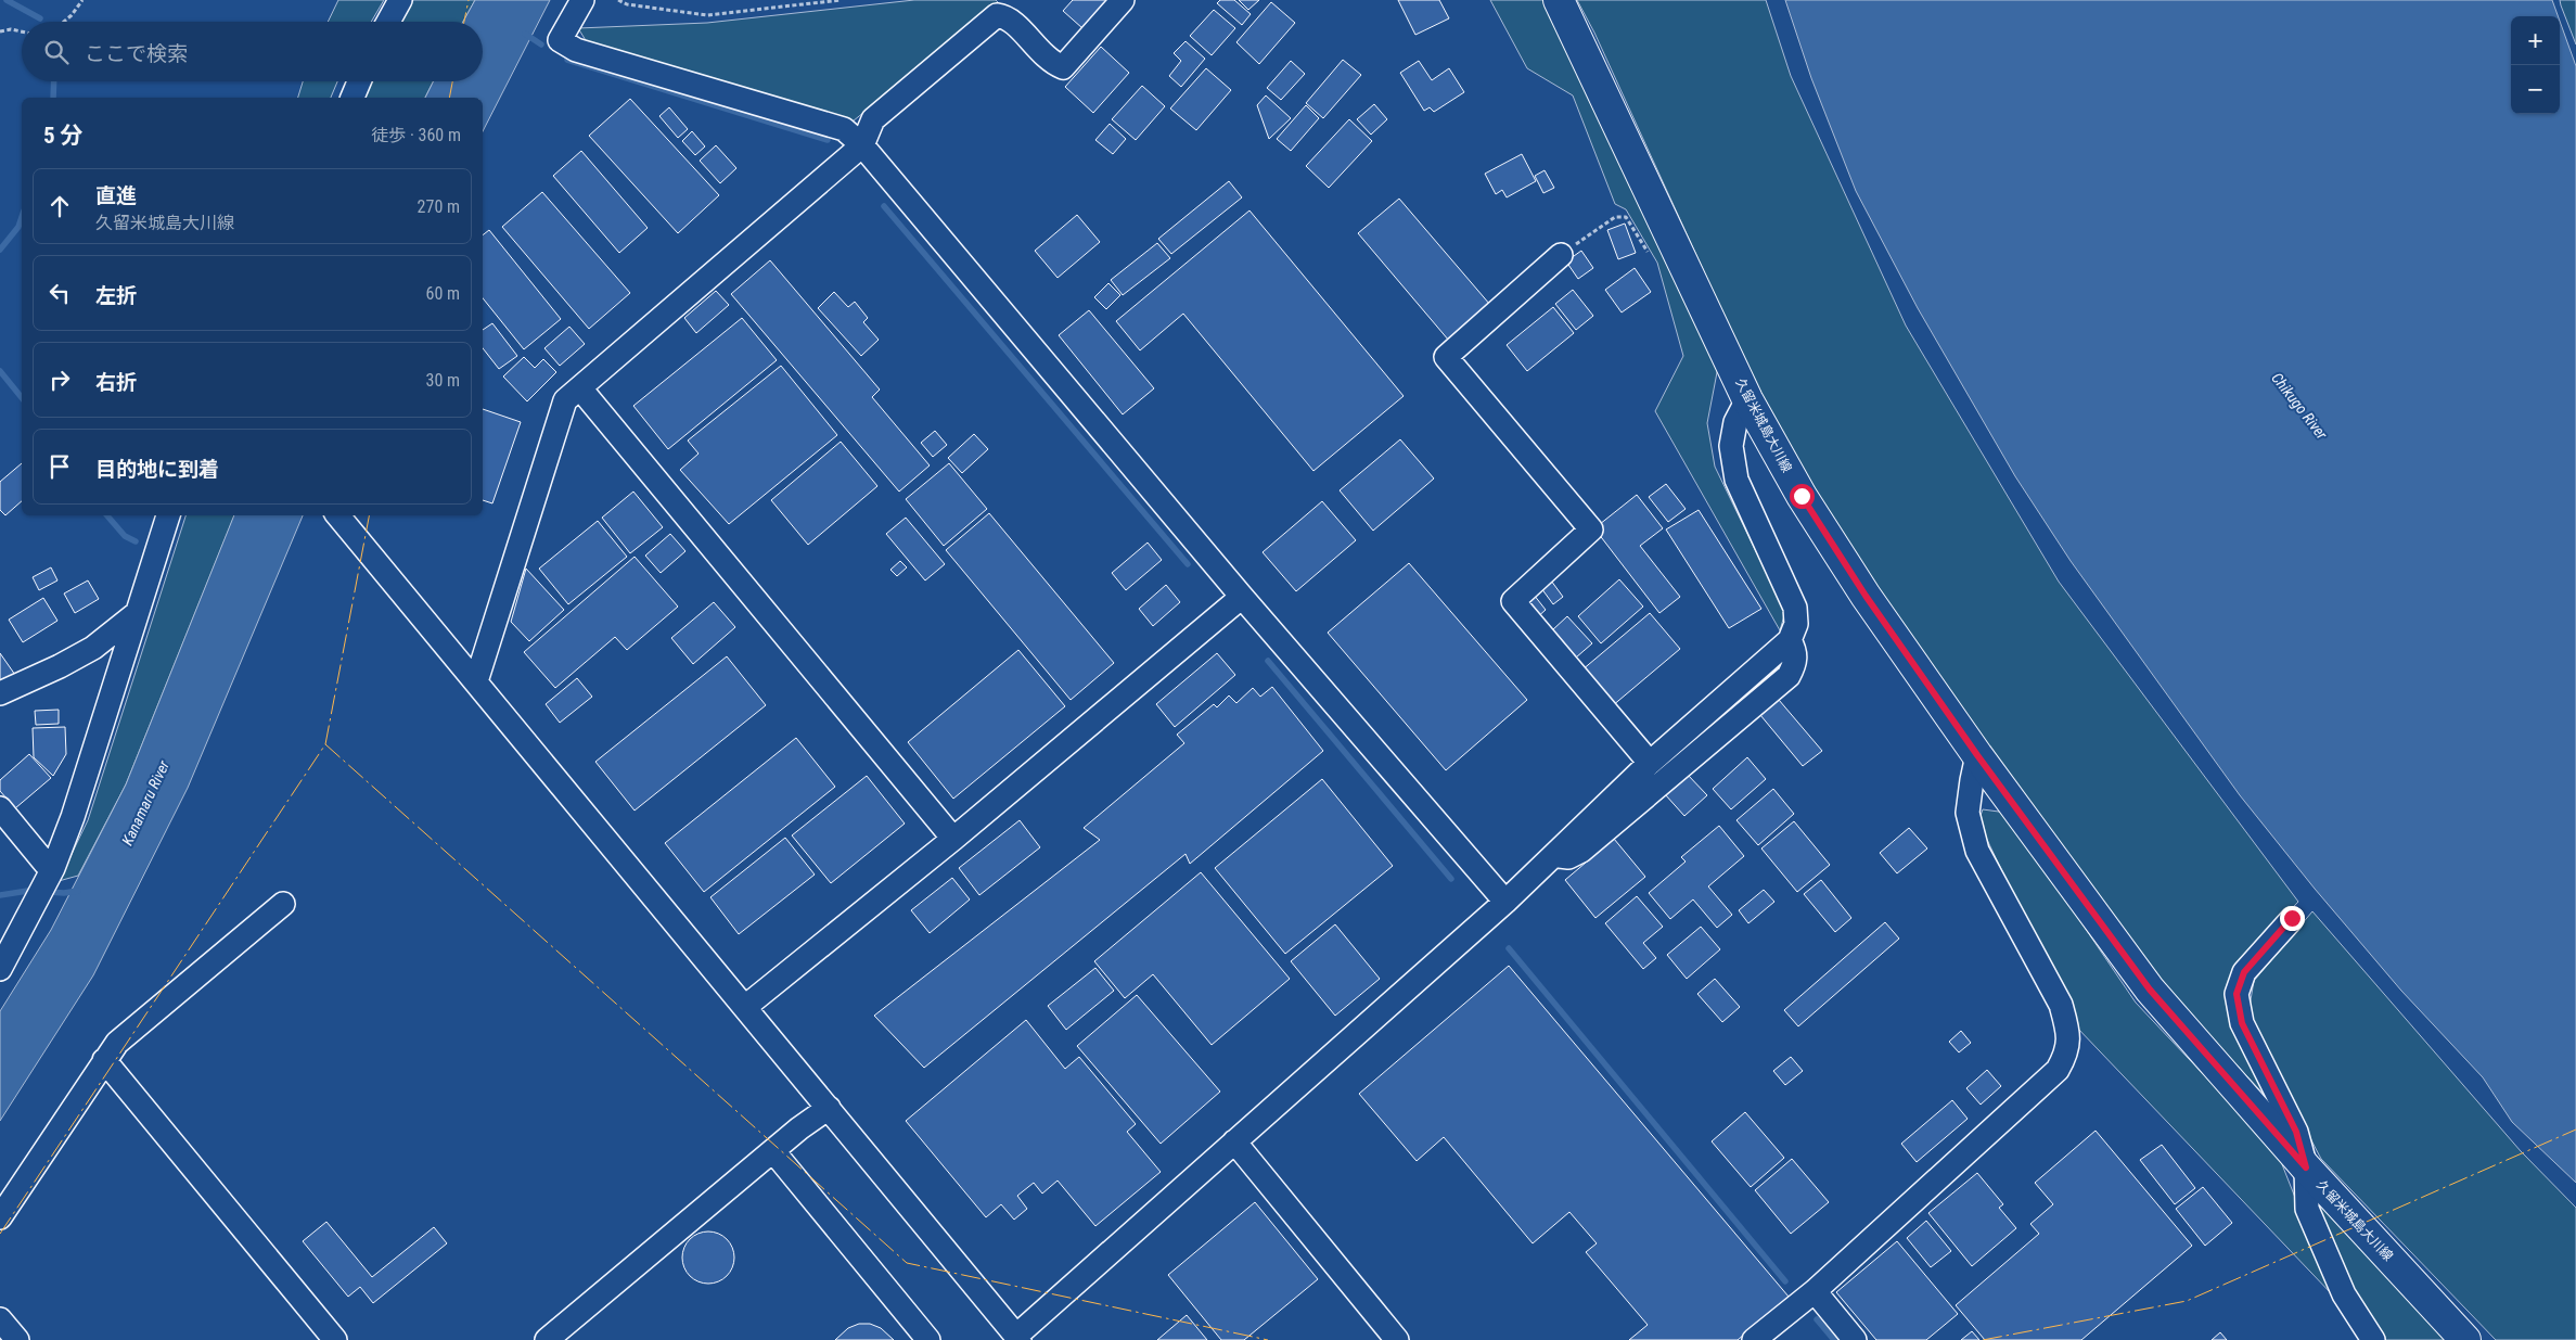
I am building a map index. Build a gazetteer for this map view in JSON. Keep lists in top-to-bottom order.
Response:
{
  "streets": {
    "main road": ["久留米城島大川線"]
  },
  "water": ["Chikugo River", "Kanamaru River"],
  "page": {
    "map_buttons": ["+", "−"],
    "search": "ここで検索",
    "heading": ["5 分", "徒歩 · 360 m"],
    "list": [
      ["直進", "久留米城島大川線", "270 m"],
      ["左折", "60 m"],
      ["右折", "30 m"],
      "目的地に到着"
    ]
  }
}
